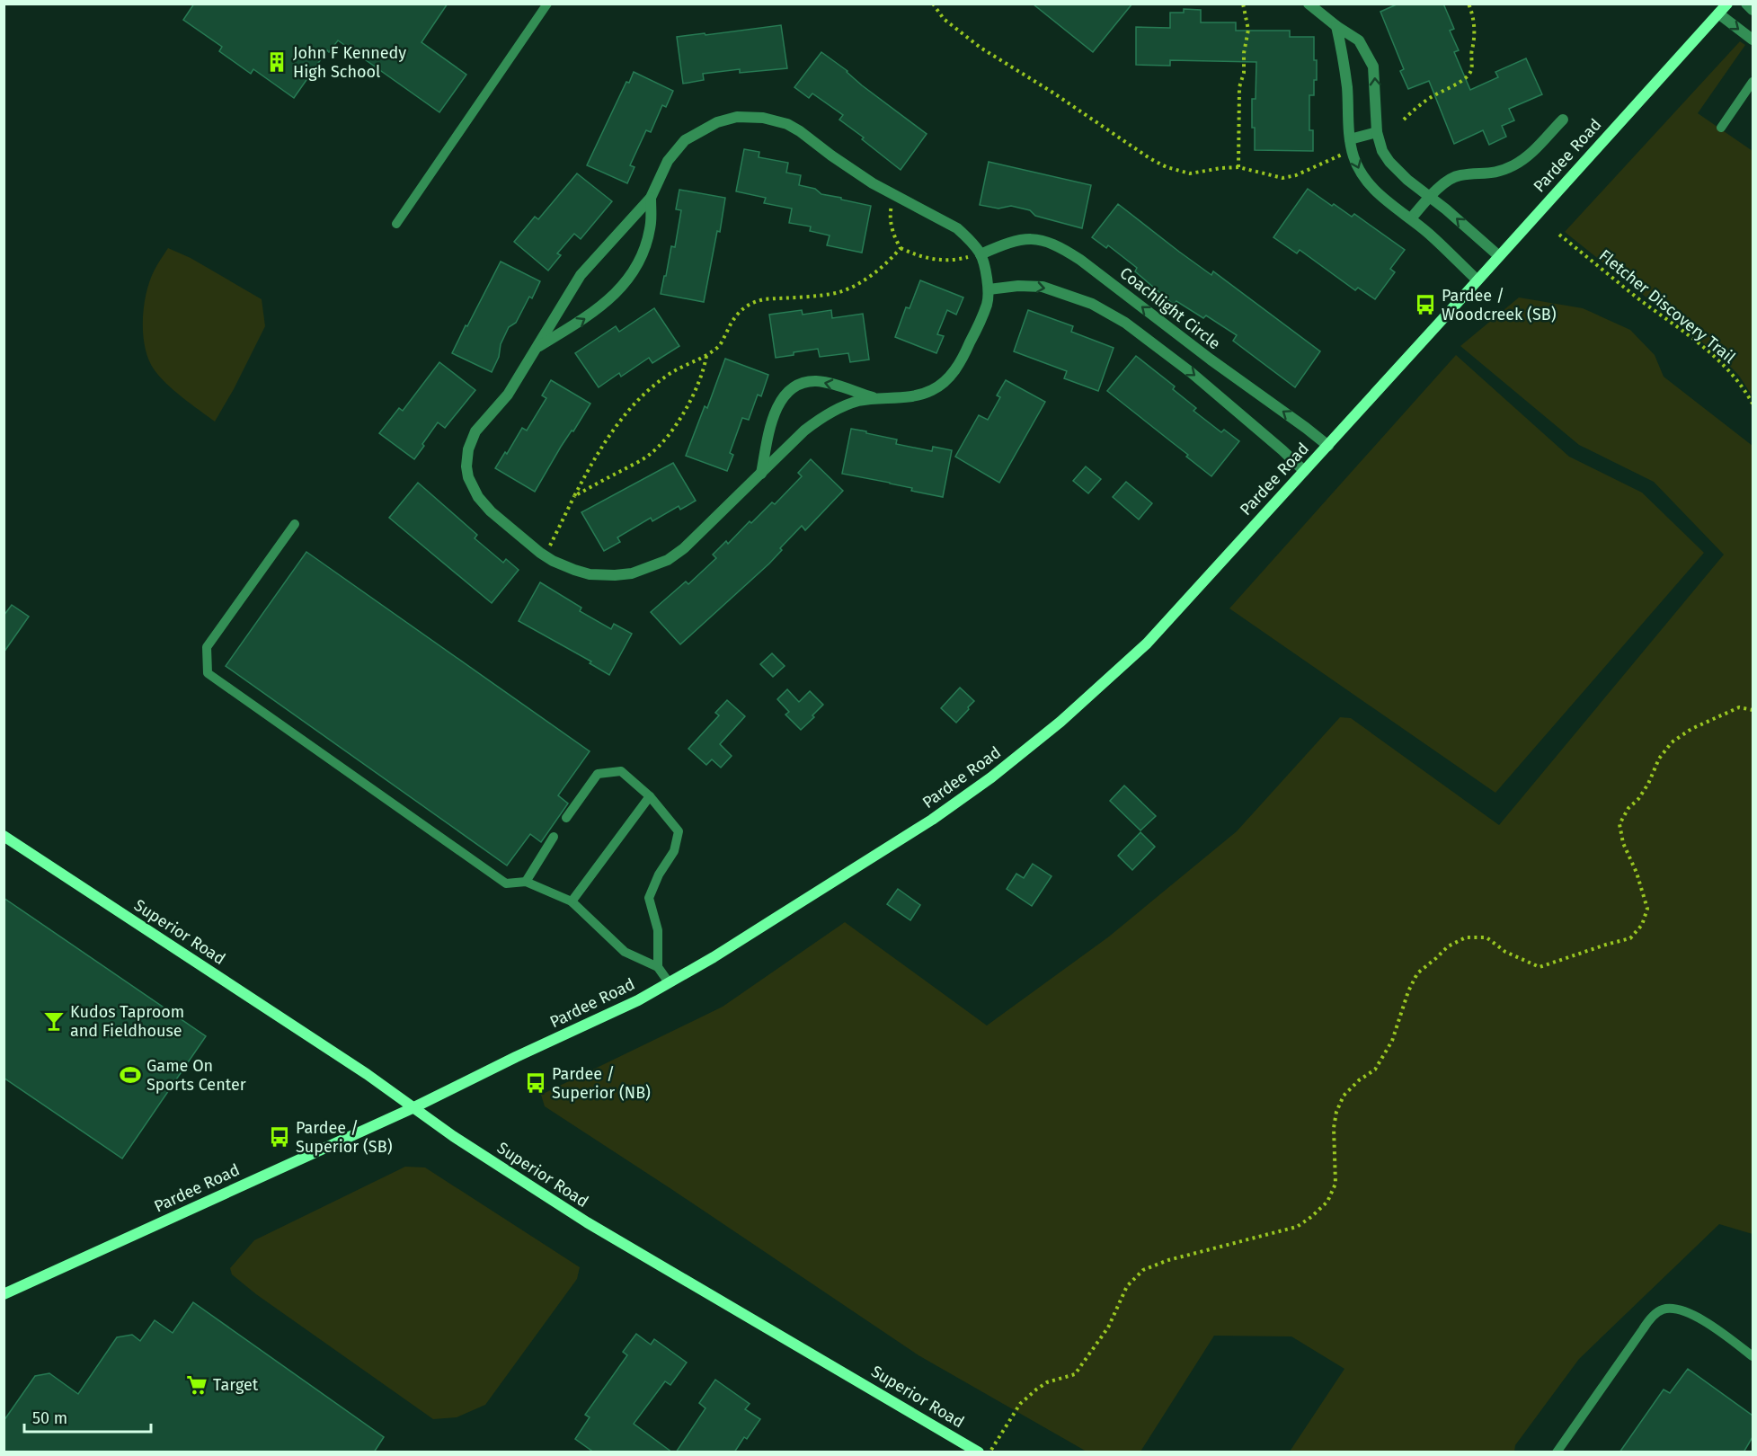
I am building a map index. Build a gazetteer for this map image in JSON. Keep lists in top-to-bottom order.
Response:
{
  "streets": {
    "main road": ["Pardee Road", "Superior Road"],
    "street": ["Coachlight Circle"],
    "path": ["Fletcher Discovery Trail"]
  },
  "crossings": [
    ["Pardee Road", "Coachlight Circle"],
    ["Pardee Road", "Superior Road"]
  ],
  "places": {
    "building": ["John F Kennedy High School"],
    "bus stop": ["Pardee / Woodcreek (SB)", "Pardee / Superior (NB)", "Pardee / Superior (SB)"],
    "bar": ["Kudos Taproom and Fieldhouse"],
    "sports": ["Game On Sports Center"],
    "supermarket": ["Target"]
  },
  "scale_bar": "50 m"
}
